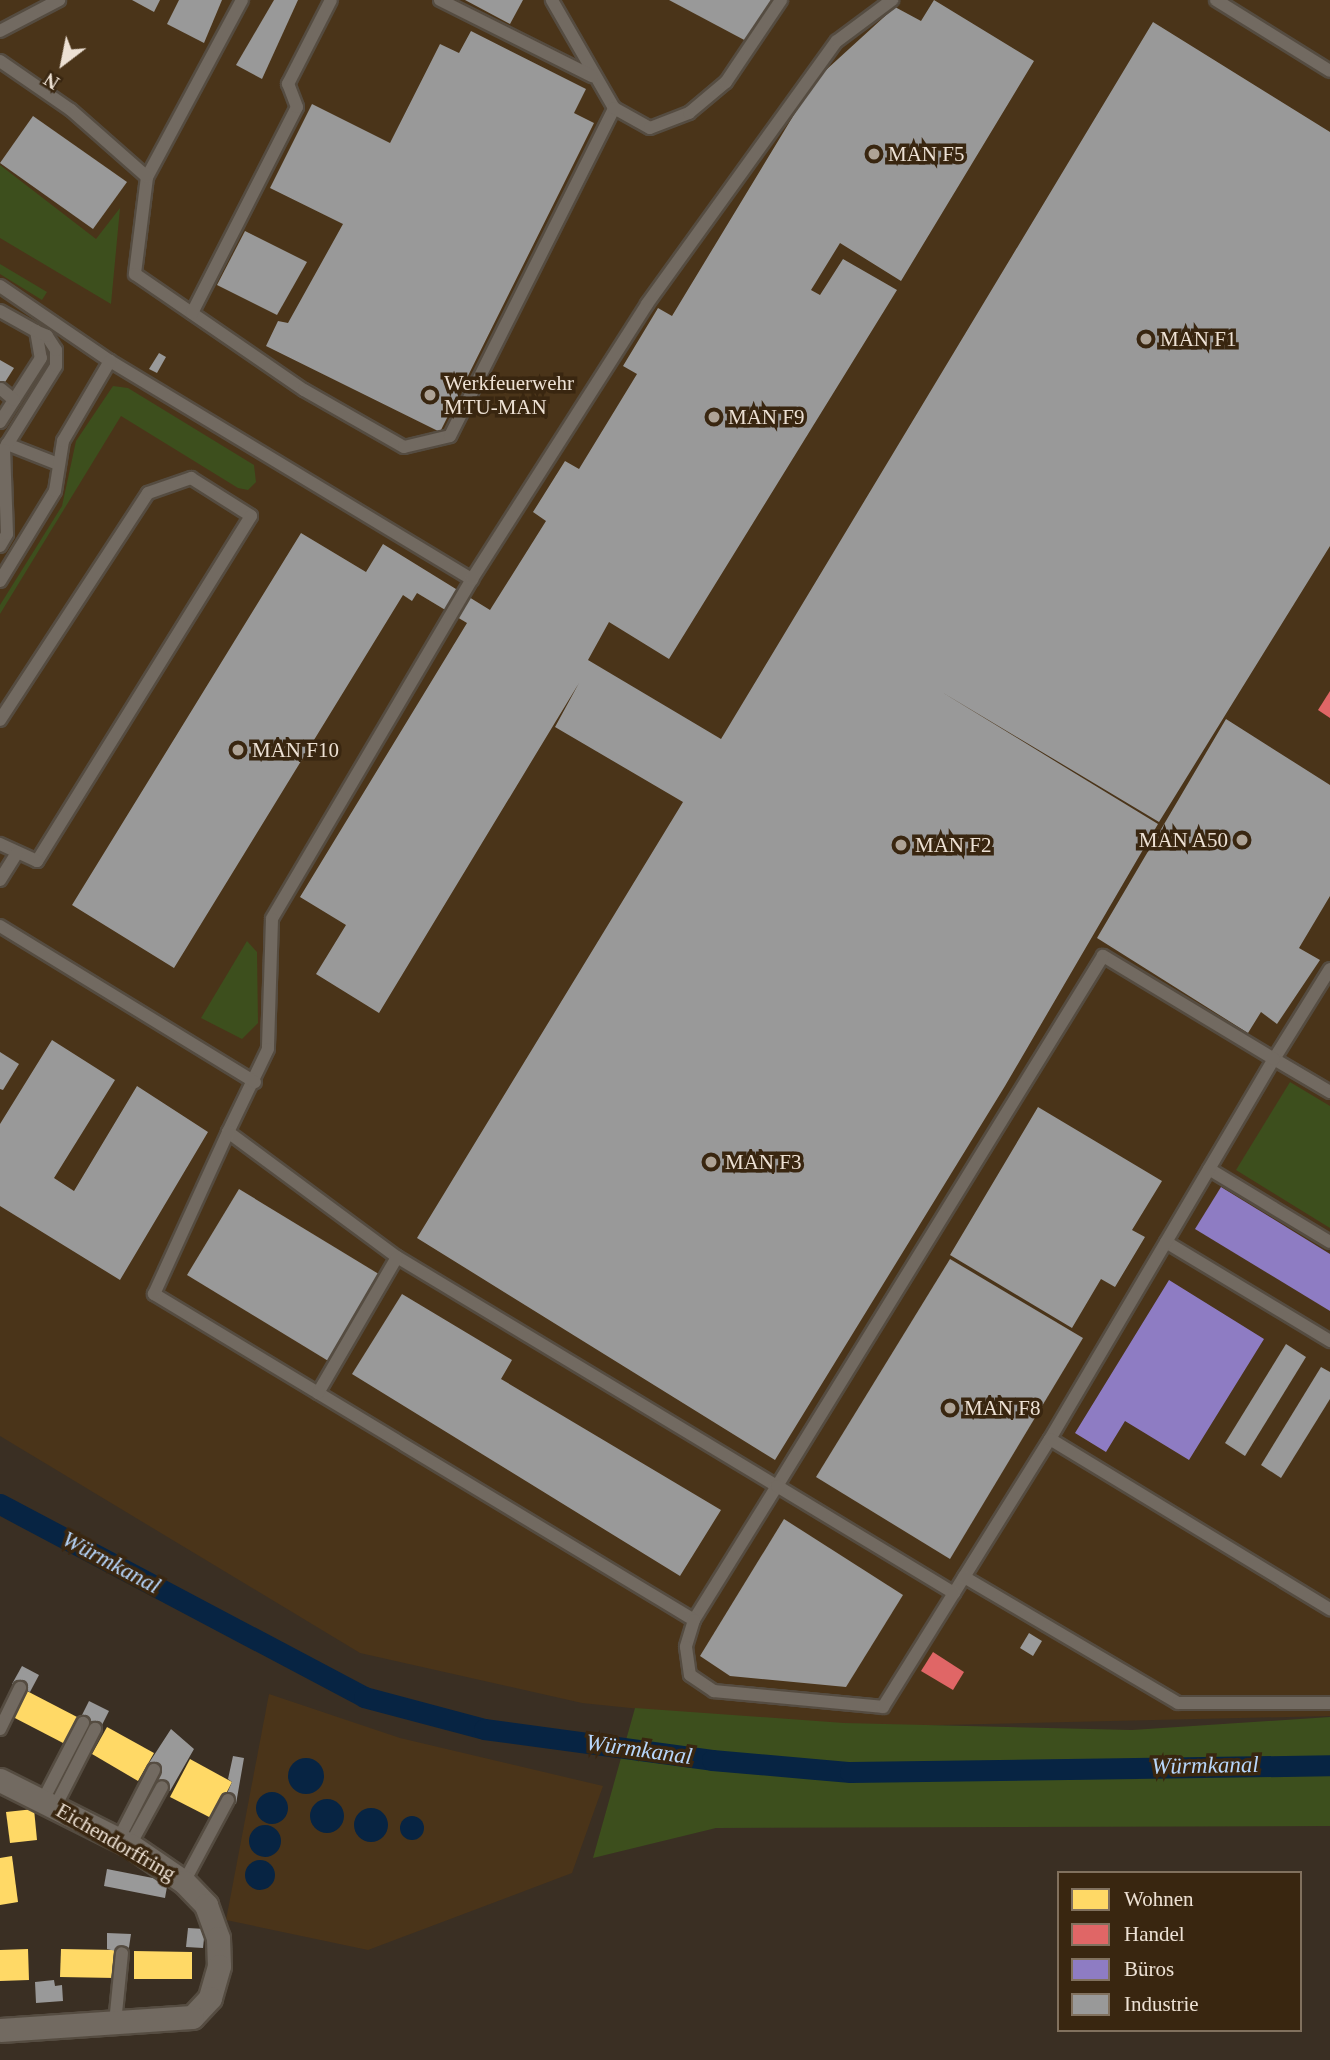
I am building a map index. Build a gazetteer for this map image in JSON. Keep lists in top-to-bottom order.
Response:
{
  "streets": {
    "street": ["Eichendorffring"]
  },
  "water": ["Würmkanal"],
  "places": [
    "MAN F5",
    "MAN F1",
    "Werkfeuerwehr MTU-MAN",
    "MAN F9",
    "MAN F10",
    "MAN A50",
    "MAN F2",
    "MAN F3",
    "MAN F8"
  ],
  "legend": [
    "Wohnen",
    "Handel",
    "Büros",
    "Industrie"
  ],
  "north": "bottom left"
}
